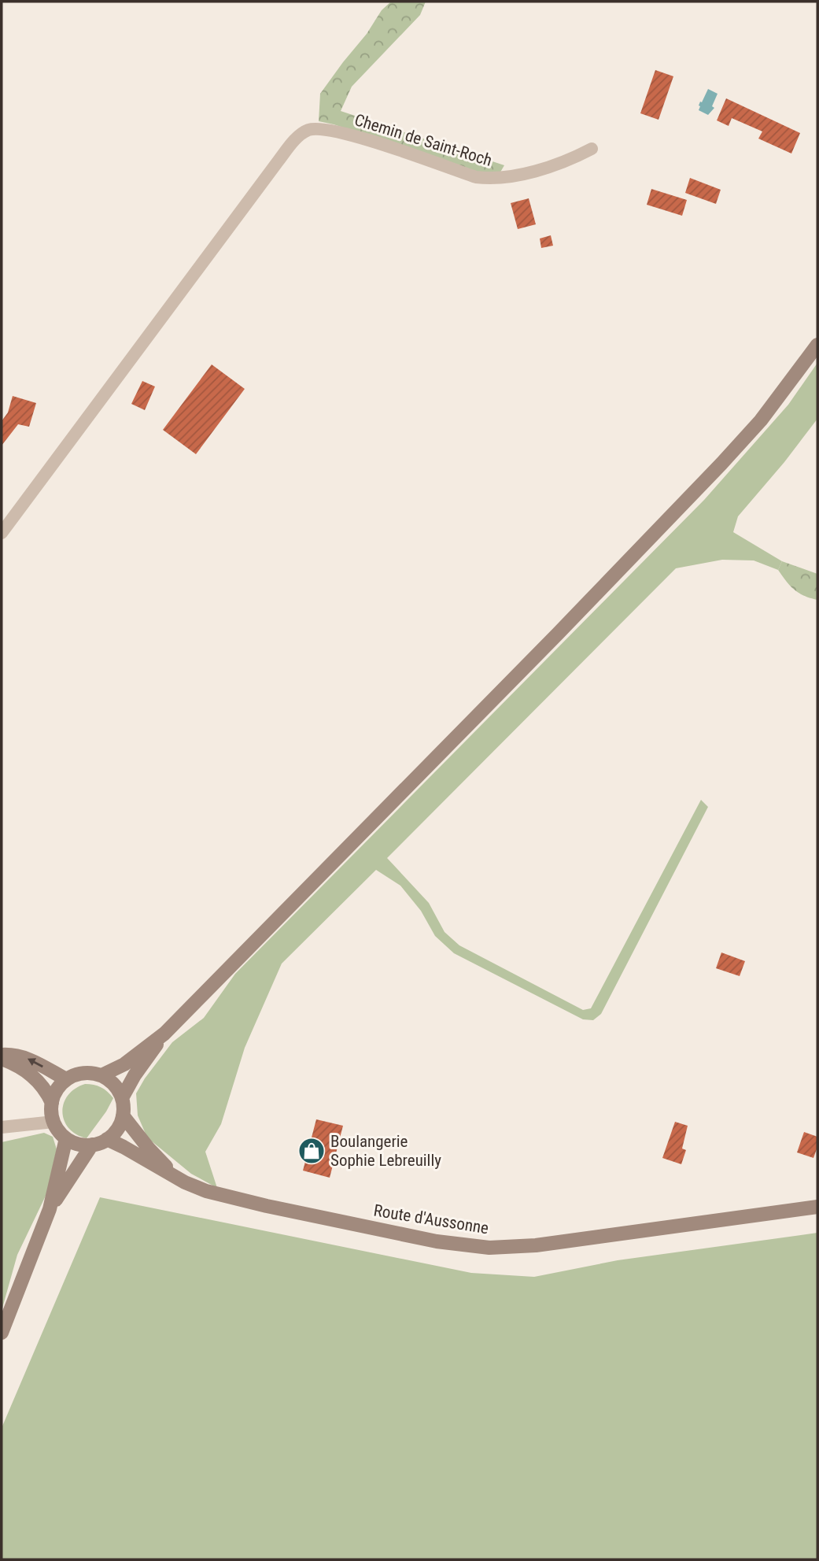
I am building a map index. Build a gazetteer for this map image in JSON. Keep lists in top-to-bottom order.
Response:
{
  "streets": {
    "main road": ["Route d'Aussonne"],
    "street": ["Chemin de Saint-Roch"]
  },
  "places": {
    "shop": ["Boulangerie Sophie Lebreuilly"]
  }
}
